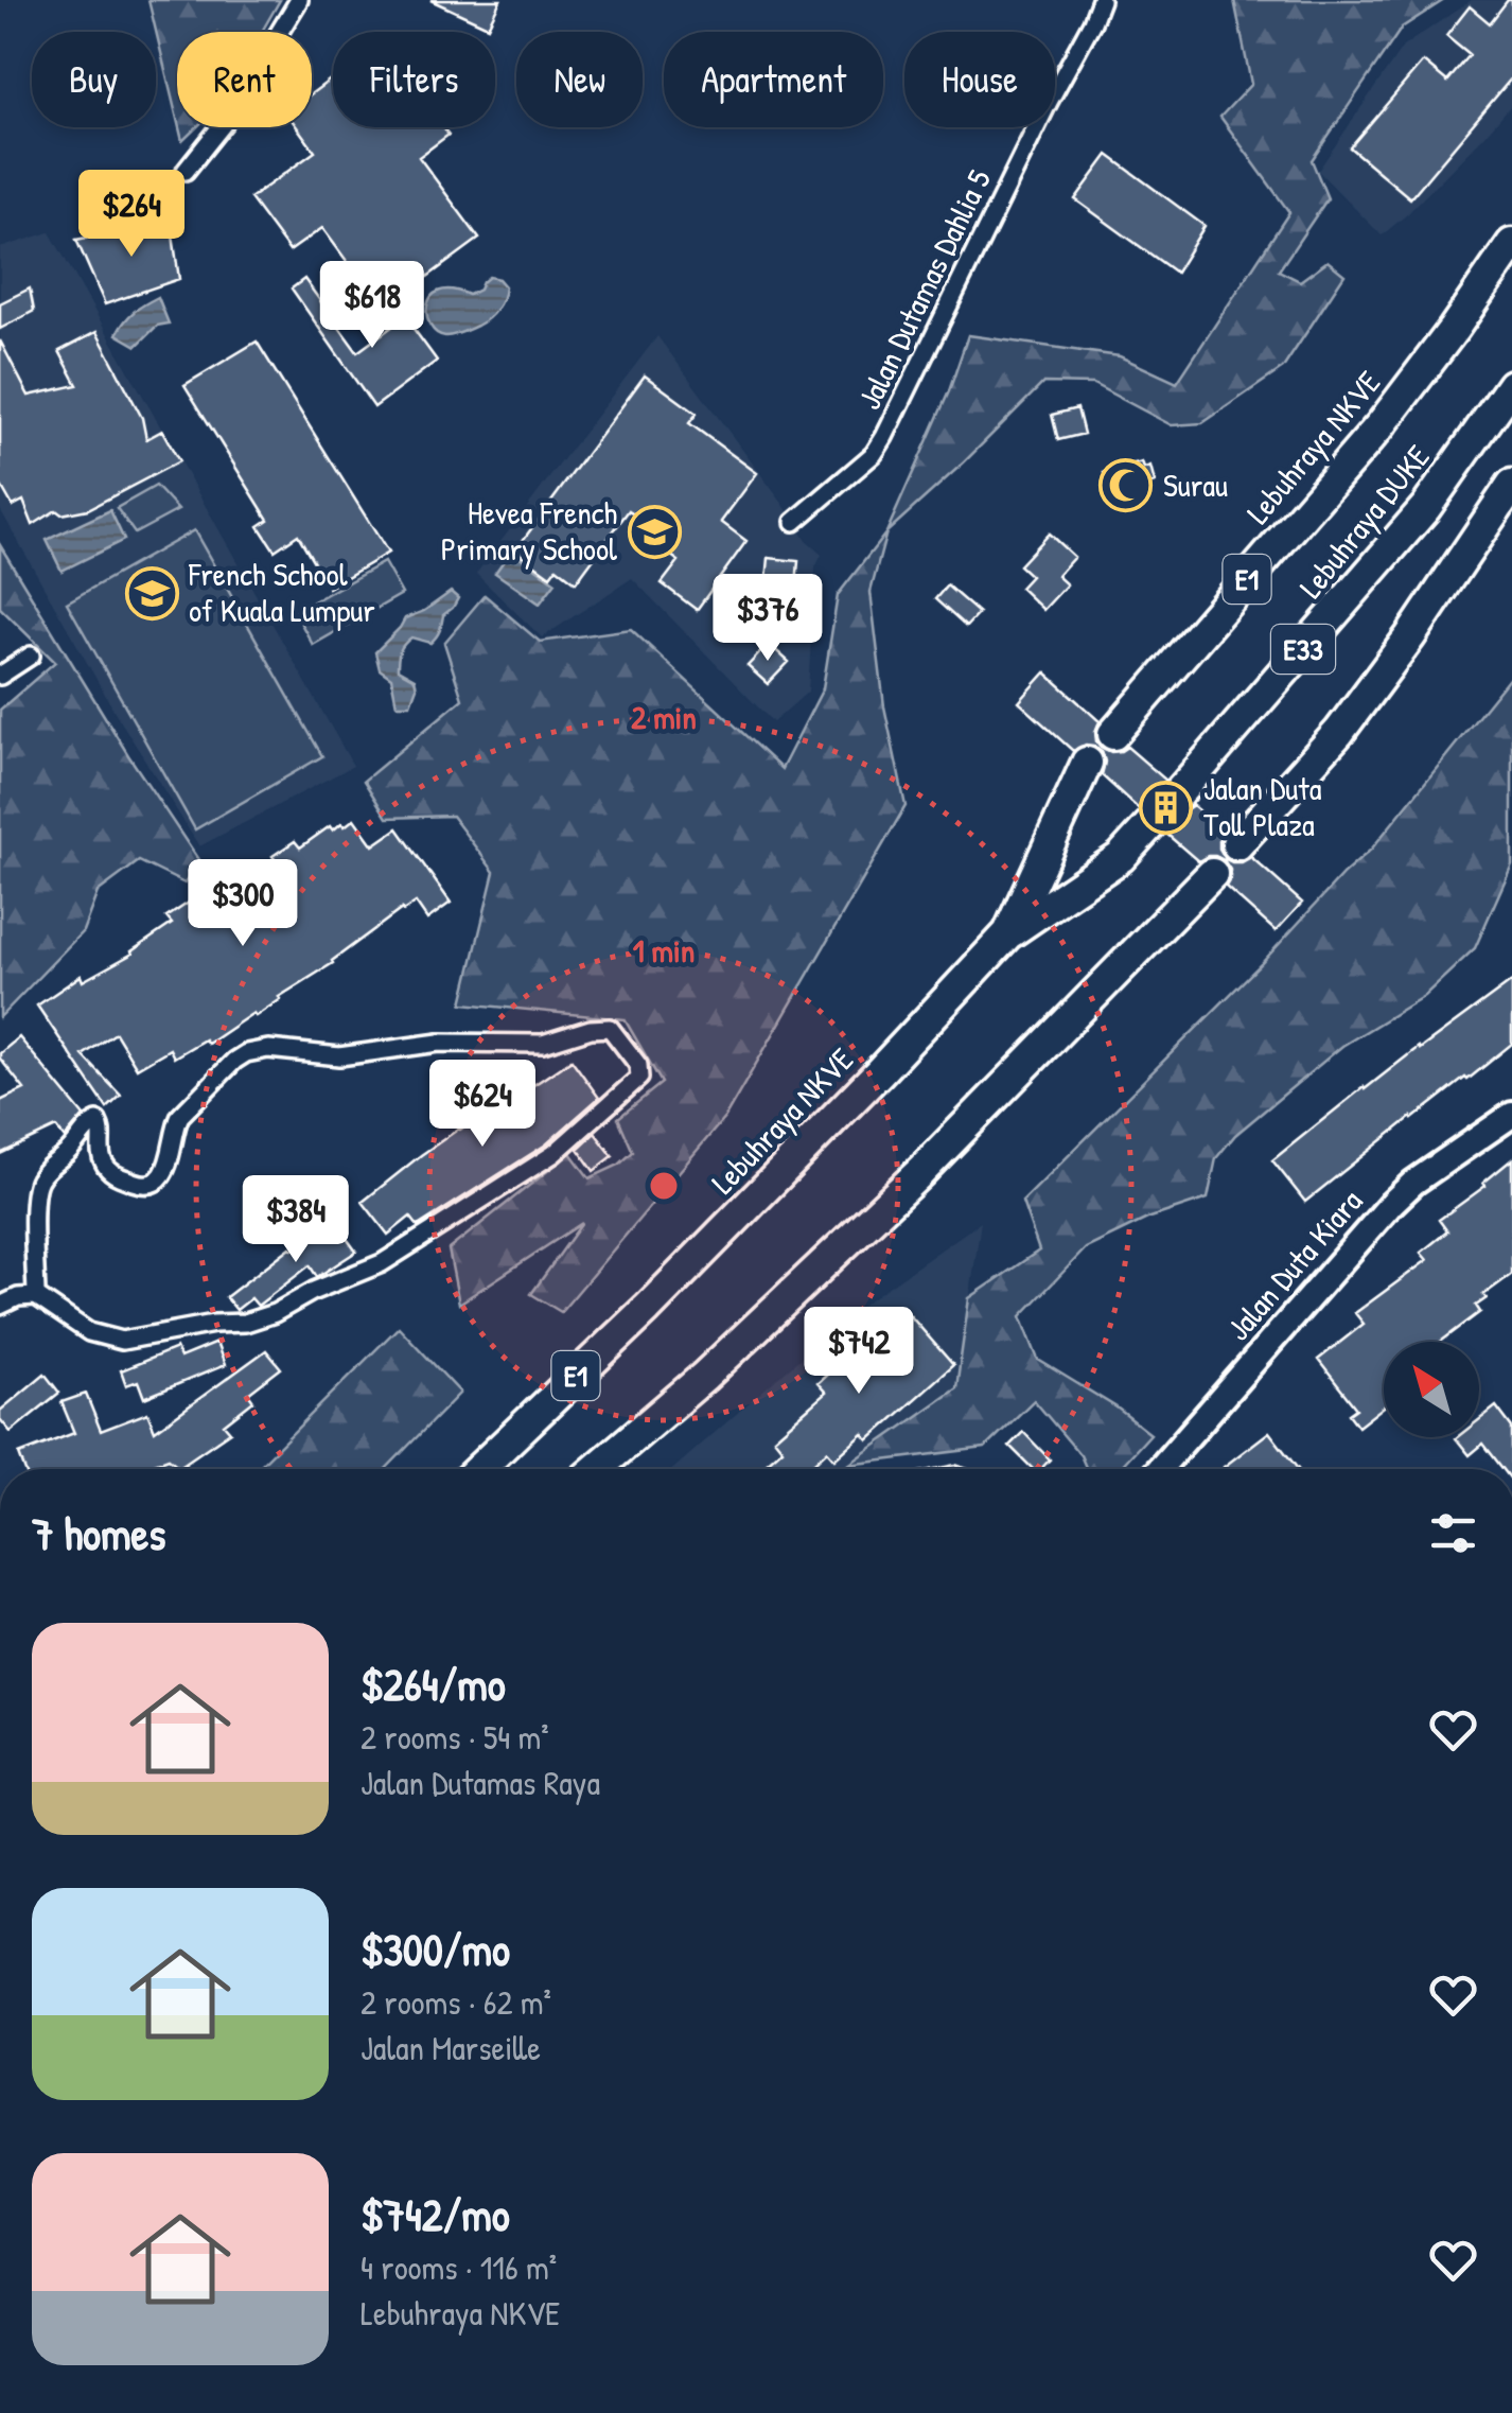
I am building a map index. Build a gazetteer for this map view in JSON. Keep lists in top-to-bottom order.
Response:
{
  "streets": {
    "highway": [
      "Lebuhraya NKVE",
      "Lebuhraya DUKE",
      "E1",
      "E33"
    ],
    "main road": ["Jalan Duta Kiara"],
    "street": ["Jalan Dutamas Dahlia 5"]
  },
  "places": {
    "mosque": ["Surau"],
    "school or university": ["Hevea French Primary School", "French School of Kuala Lumpur"],
    "building": ["Jalan Duta Toll Plaza"]
  },
  "north": "top left",
  "page": {
    "chip": [
      "Buy",
      "Rent",
      "Filters",
      "New",
      "Apartment",
      "House"
    ],
    "price": [
      "$264",
      "$618",
      "$376",
      "$300",
      "$624",
      "$384",
      "$742"
    ],
    "heading": "7 homes",
    "list": [
      {
        "name": "$264/mo",
        "note": "2 rooms · 54 m² · Jalan Dutamas Raya"
      },
      {
        "name": "$300/mo",
        "note": "2 rooms · 62 m² · Jalan Marseille"
      },
      {
        "name": "$742/mo",
        "note": "4 rooms · 116 m² · Lebuhraya NKVE"
      }
    ]
  },
  "rings": ["2 min", "1 min"]
}
